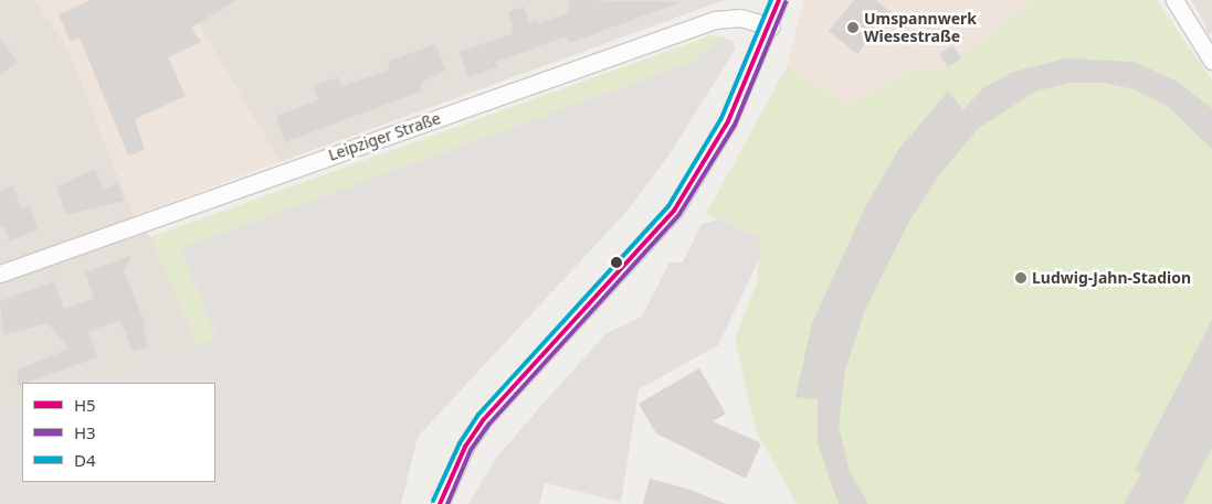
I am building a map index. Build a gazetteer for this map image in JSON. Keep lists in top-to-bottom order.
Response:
{
  "streets": {
    "street": ["Leipziger Straße"]
  },
  "places": ["Umspannwerk Wiesestraße", "Ludwig-Jahn-Stadion"],
  "lines": ["transit line H5", "transit line D4", "transit line H3"],
  "legend": ["H5", "H3", "D4"]
}
